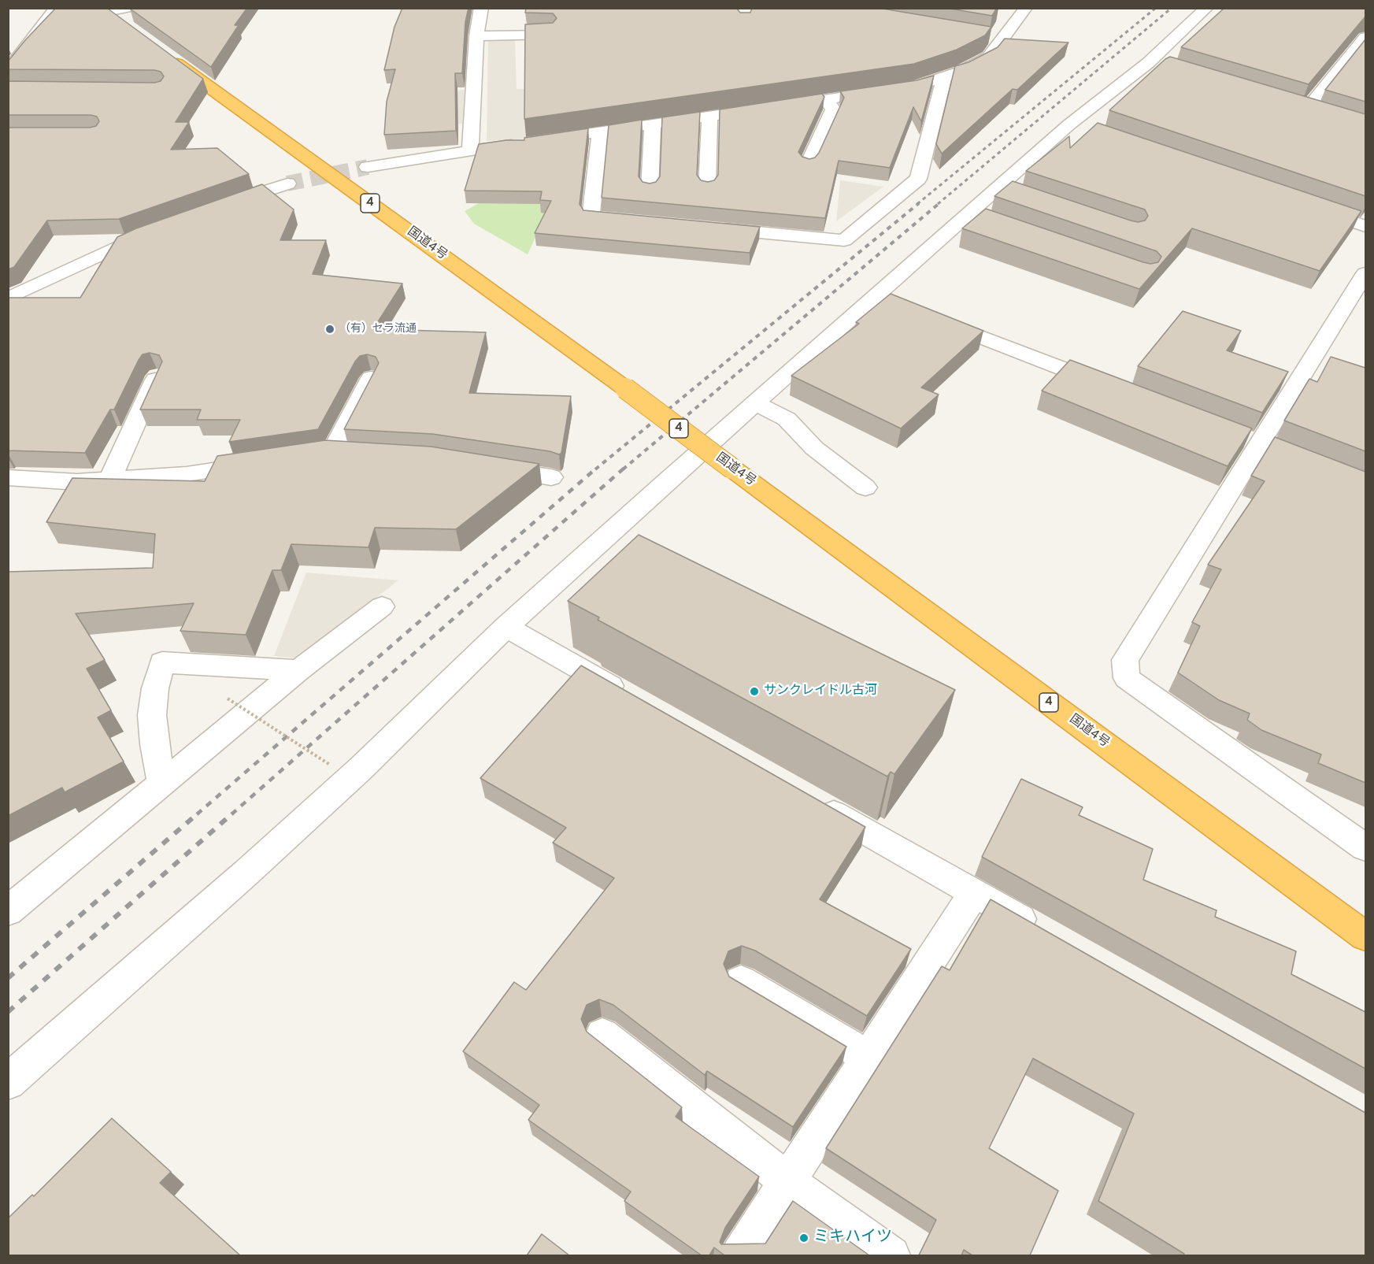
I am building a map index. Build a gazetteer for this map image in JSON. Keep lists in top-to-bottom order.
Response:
{
  "streets": {
    "highway": ["4", "国道4号"]
  },
  "places": ["（有）セラ流通", "サンクレイドル古河", "ミキハイツ"]
}
